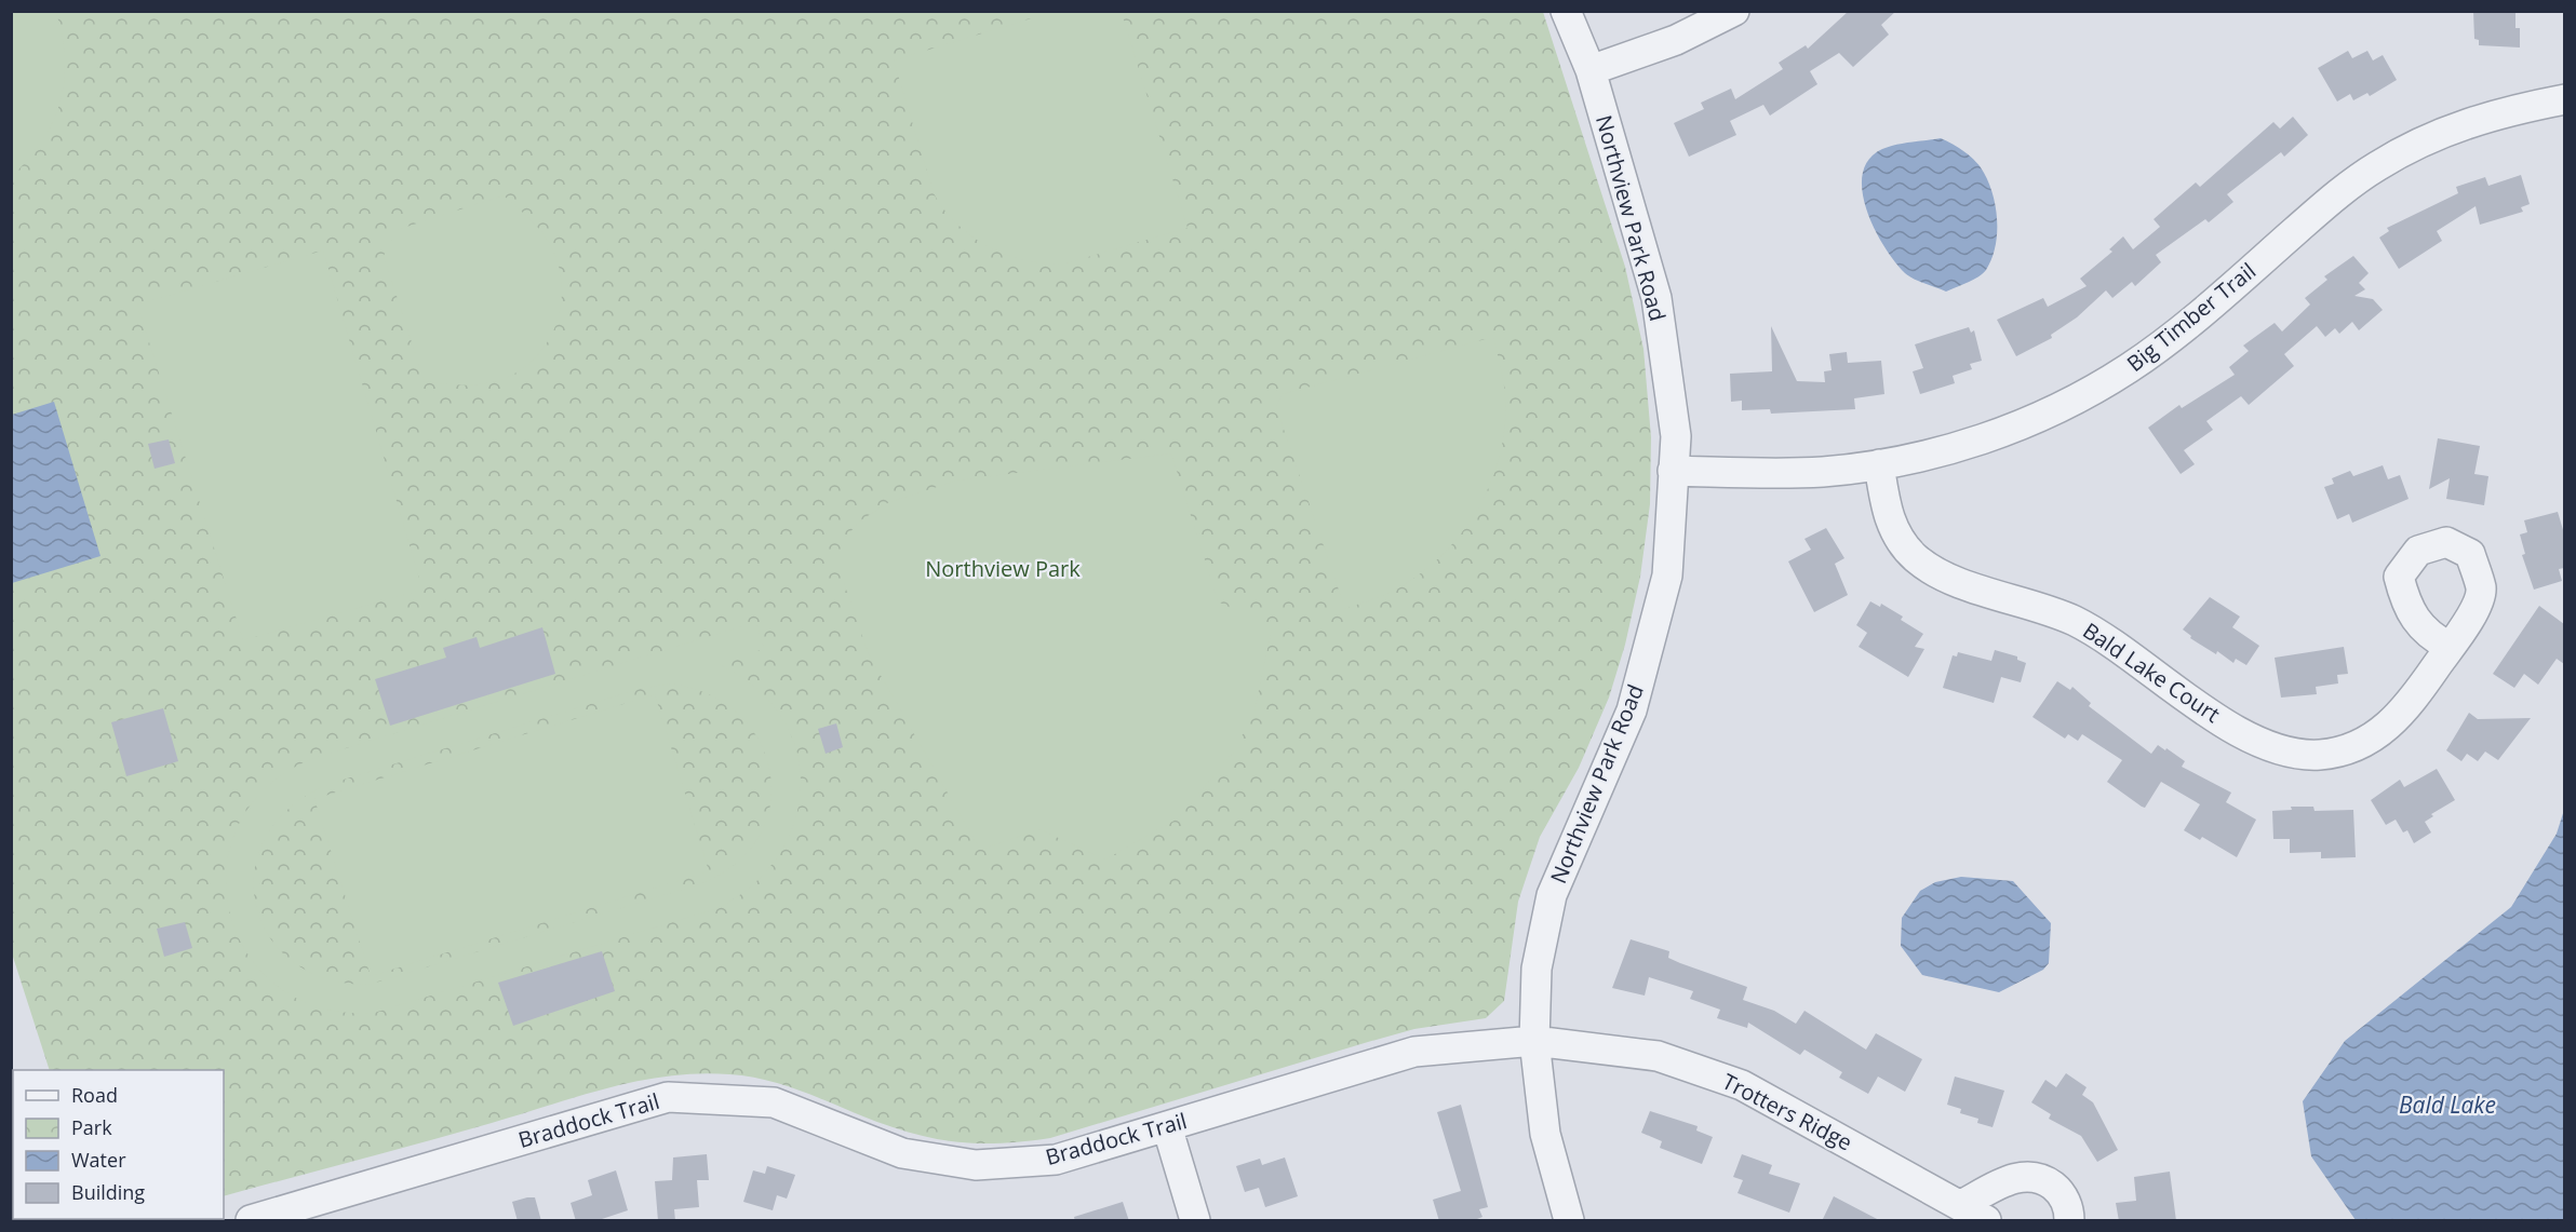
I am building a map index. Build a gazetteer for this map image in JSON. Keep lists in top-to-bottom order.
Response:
{
  "streets": {
    "street": [
      "Northview Park Road",
      "Big Timber Trail",
      "Bald Lake Court",
      "Trotters Ridge",
      "Braddock Trail"
    ]
  },
  "crossings": [
    ["Northview Park Road", "Big Timber Trail"],
    ["Northview Park Road", "Trotters Ridge"],
    ["Northview Park Road", "Braddock Trail"],
    ["Big Timber Trail", "Bald Lake Court"],
    ["Trotters Ridge", "Braddock Trail"]
  ],
  "water": ["Bald Lake"],
  "parks": ["Northview Park"],
  "legend": [
    "Road",
    "Park",
    "Water",
    "Building"
  ]
}
